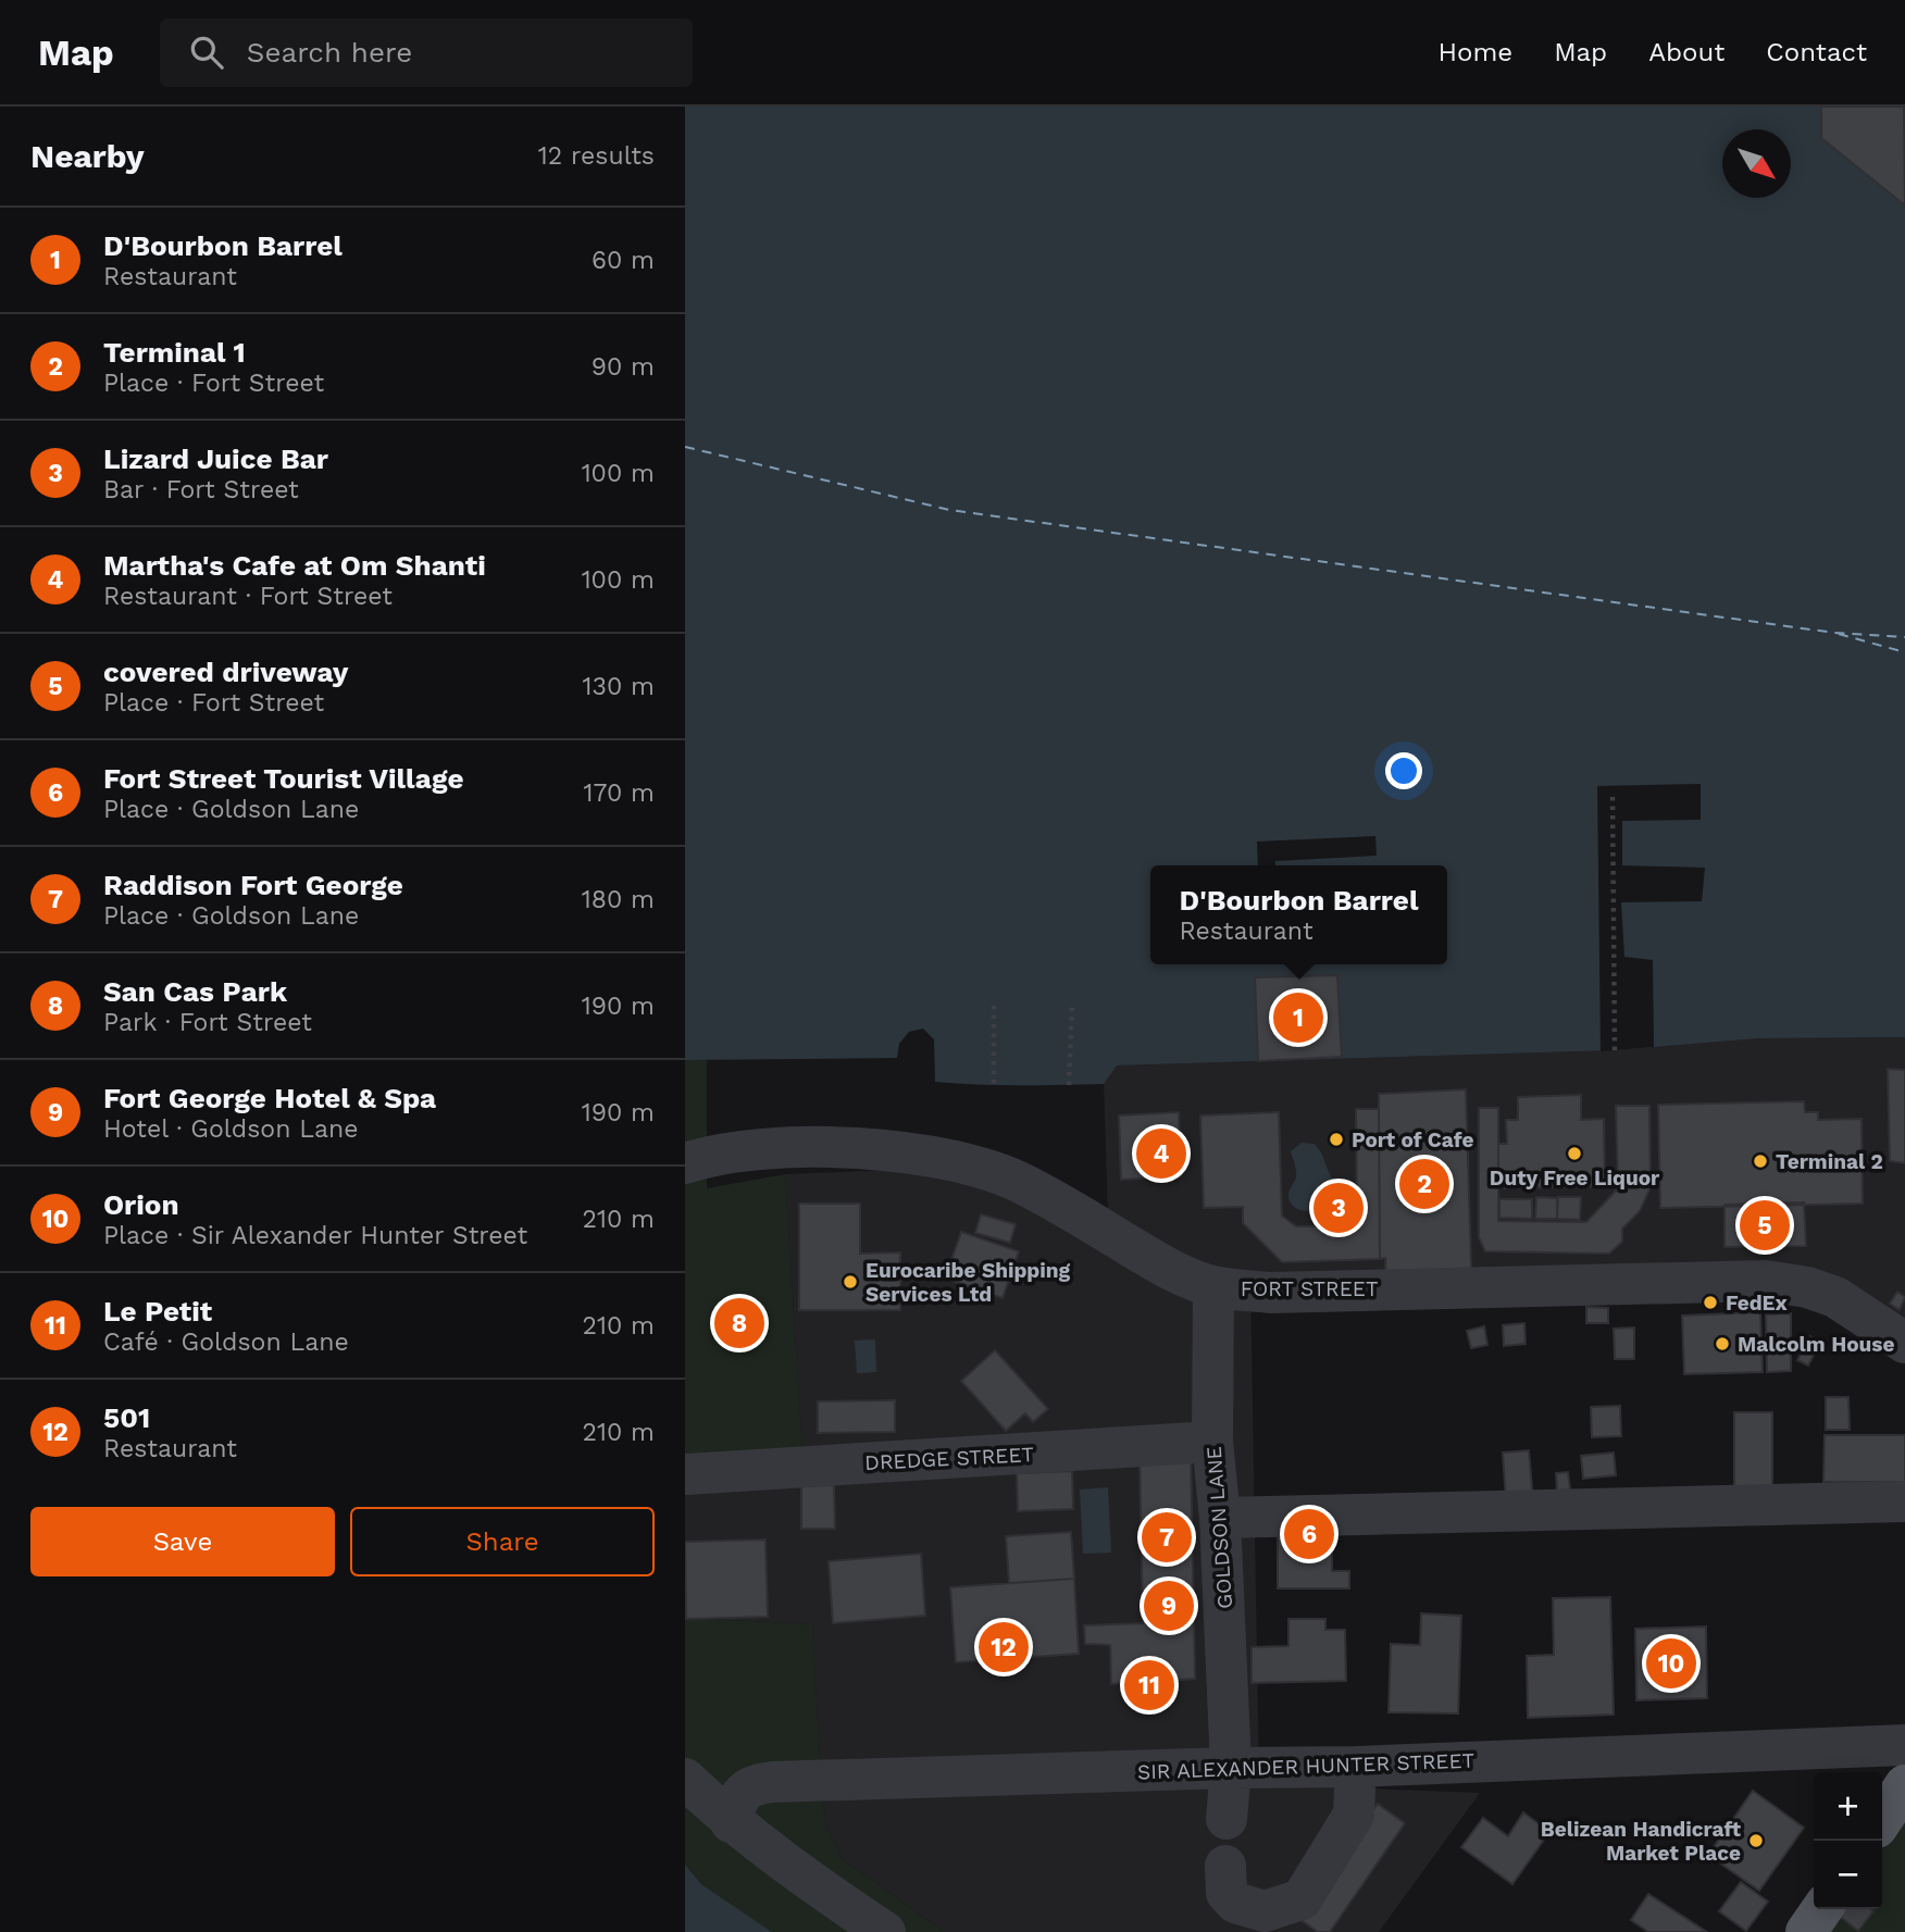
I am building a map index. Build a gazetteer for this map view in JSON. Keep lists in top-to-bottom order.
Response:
{
  "streets": {
    "street": [
      "FORT STREET",
      "DREDGE STREET",
      "GOLDSON LANE",
      "SIR ALEXANDER HUNTER STREET"
    ]
  },
  "crossings": [
    ["FORT STREET", "GOLDSON LANE"],
    ["DREDGE STREET", "GOLDSON LANE"],
    ["GOLDSON LANE", "SIR ALEXANDER HUNTER STREET"]
  ],
  "places": [
    "Port of Cafe",
    "Duty Free Liquor",
    "Terminal 2",
    "Eurocaribe Shipping Services Ltd",
    "FedEx",
    "Malcolm House",
    "Belizean Handicraft Market Place"
  ],
  "north": "bottom right",
  "page": {
    "header": "Map",
    "search": "Search here",
    "nav": [
      "Home",
      "Map",
      "About",
      "Contact"
    ],
    "heading": ["Nearby", "12 results"],
    "list": [
      {
        "mark": "1",
        "name": "D'Bourbon Barrel",
        "note": "Restaurant",
        "value": "60 m"
      },
      {
        "mark": "2",
        "name": "Terminal 1",
        "note": "Place · Fort Street",
        "value": "90 m"
      },
      {
        "mark": "3",
        "name": "Lizard Juice Bar",
        "note": "Bar · Fort Street",
        "value": "100 m"
      },
      {
        "mark": "4",
        "name": "Martha's Cafe at Om Shanti",
        "note": "Restaurant · Fort Street",
        "value": "100 m"
      },
      {
        "mark": "5",
        "name": "covered driveway",
        "note": "Place · Fort Street",
        "value": "130 m"
      },
      {
        "mark": "6",
        "name": "Fort Street Tourist Village",
        "note": "Place · Goldson Lane",
        "value": "170 m"
      },
      {
        "mark": "7",
        "name": "Raddison Fort George",
        "note": "Place · Goldson Lane",
        "value": "180 m"
      },
      {
        "mark": "8",
        "name": "San Cas Park",
        "note": "Park · Fort Street",
        "value": "190 m"
      },
      {
        "mark": "9",
        "name": "Fort George Hotel & Spa",
        "note": "Hotel · Goldson Lane",
        "value": "190 m"
      },
      {
        "mark": "10",
        "name": "Orion",
        "note": "Place · Sir Alexander Hunter Street",
        "value": "210 m"
      },
      {
        "mark": "11",
        "name": "Le Petit",
        "note": "Café · Goldson Lane",
        "value": "210 m"
      },
      {
        "mark": "12",
        "name": "501",
        "note": "Restaurant",
        "value": "210 m"
      }
    ],
    "popup": ["D'Bourbon Barrel", "Restaurant"],
    "pins": [
      "1",
      "4",
      "2",
      "3",
      "5",
      "8",
      "6",
      "7",
      "9",
      "12",
      "10",
      "11"
    ],
    "buttons": ["Save", "Share"],
    "map_buttons": ["+", "−"]
  }
}
